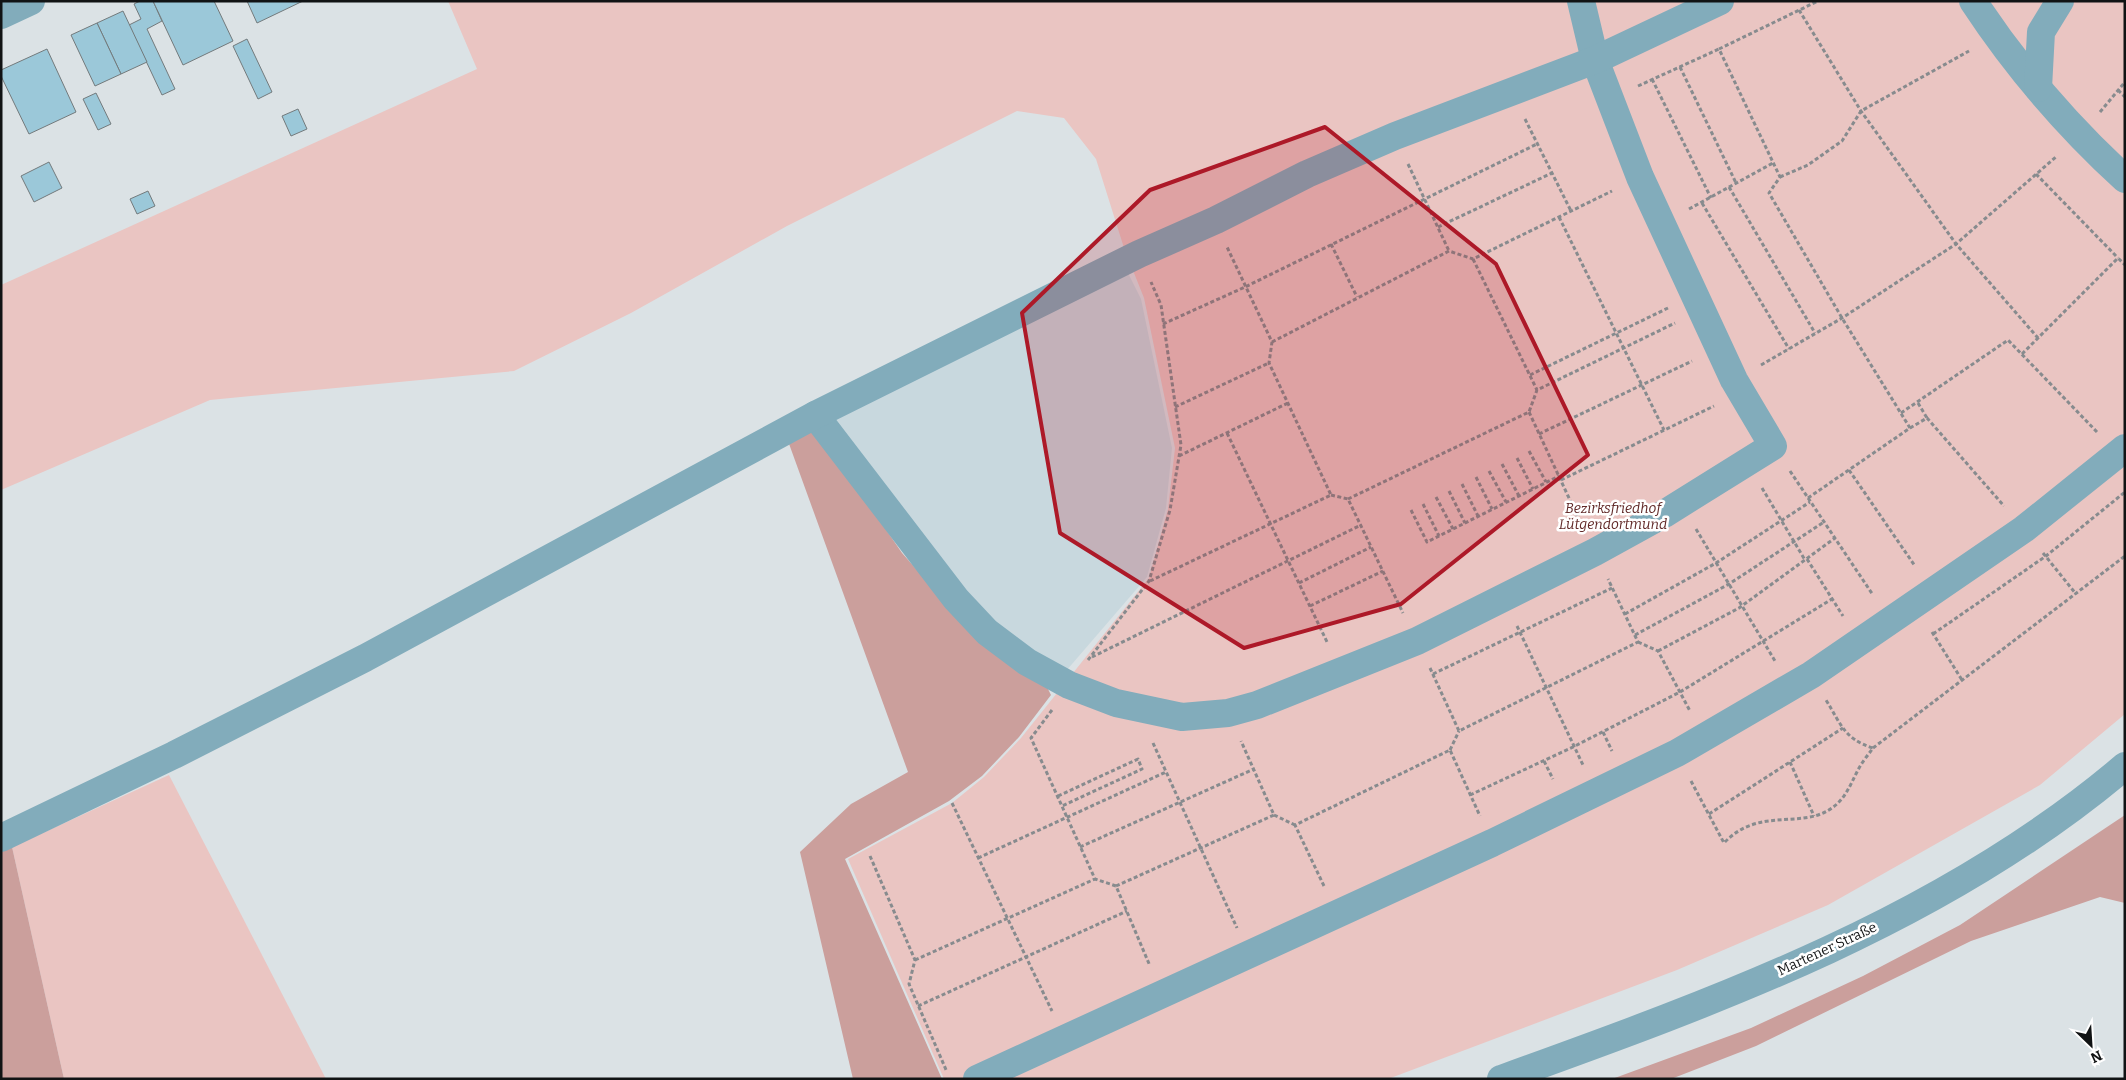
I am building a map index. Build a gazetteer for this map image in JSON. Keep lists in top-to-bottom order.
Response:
{
  "streets": {
    "street": ["Martener Straße"]
  },
  "parks": ["Bezirksfriedhof Lütgendortmund"],
  "north": "bottom right"
}
